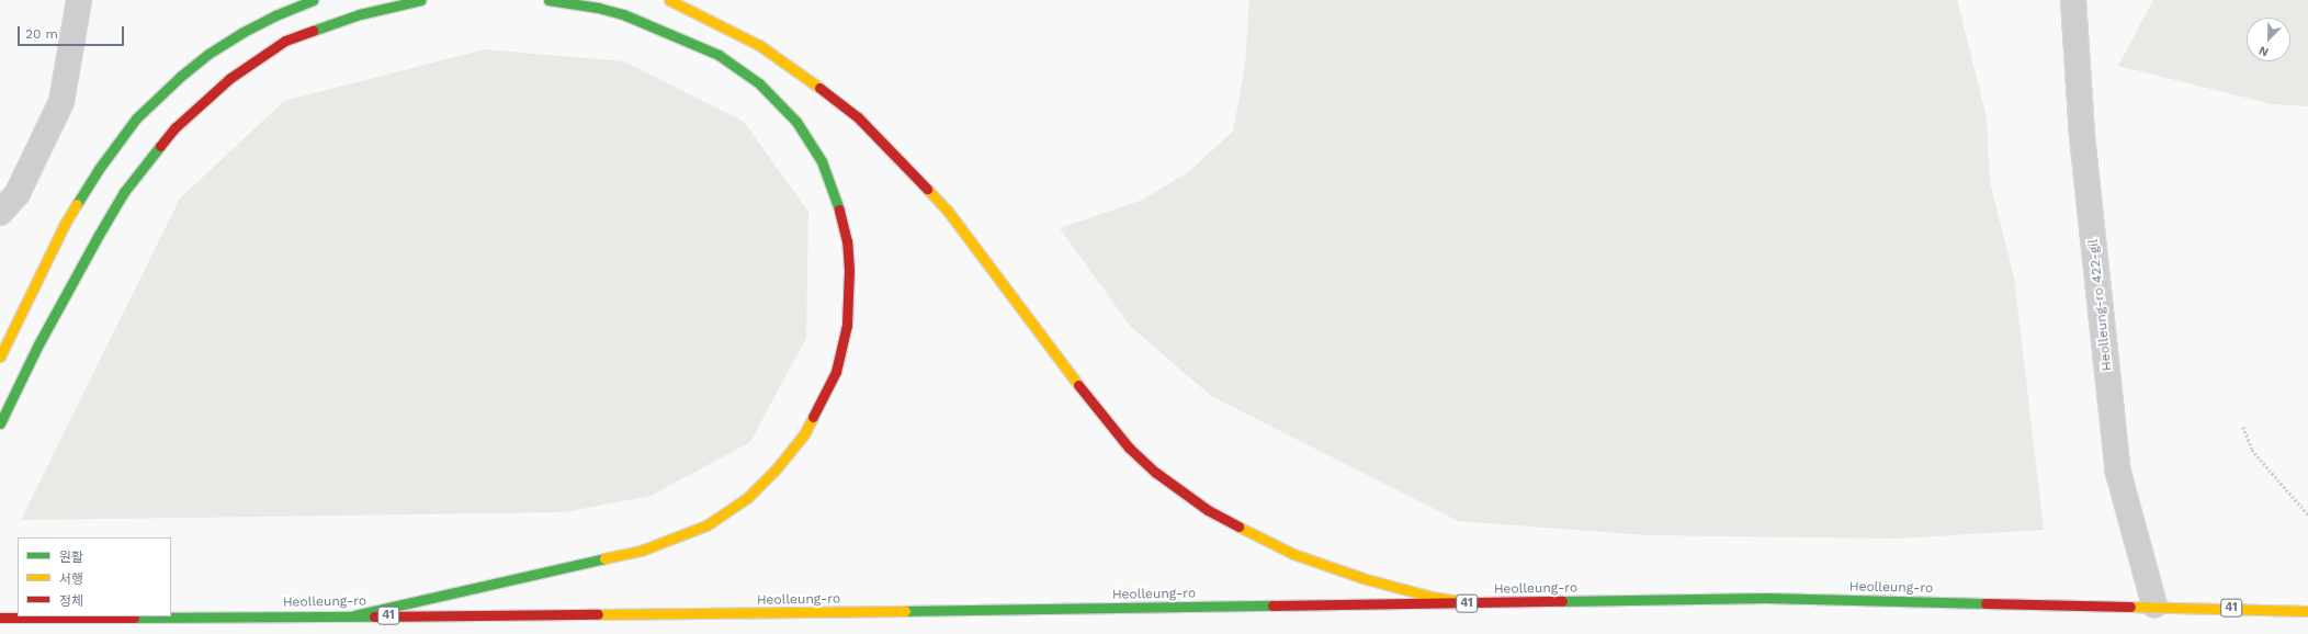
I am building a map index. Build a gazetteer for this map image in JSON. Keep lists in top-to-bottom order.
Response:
{
  "streets": {
    "main road": ["Heolleung-ro", "41"],
    "street": ["Heolleung-ro 422-gil"]
  },
  "crossings": [
    ["Heolleung-ro 422-gil", "Heolleung-ro"]
  ],
  "legend": ["원활", "서행", "정체"],
  "scale_bar": "20 m",
  "north": "bottom left"
}
